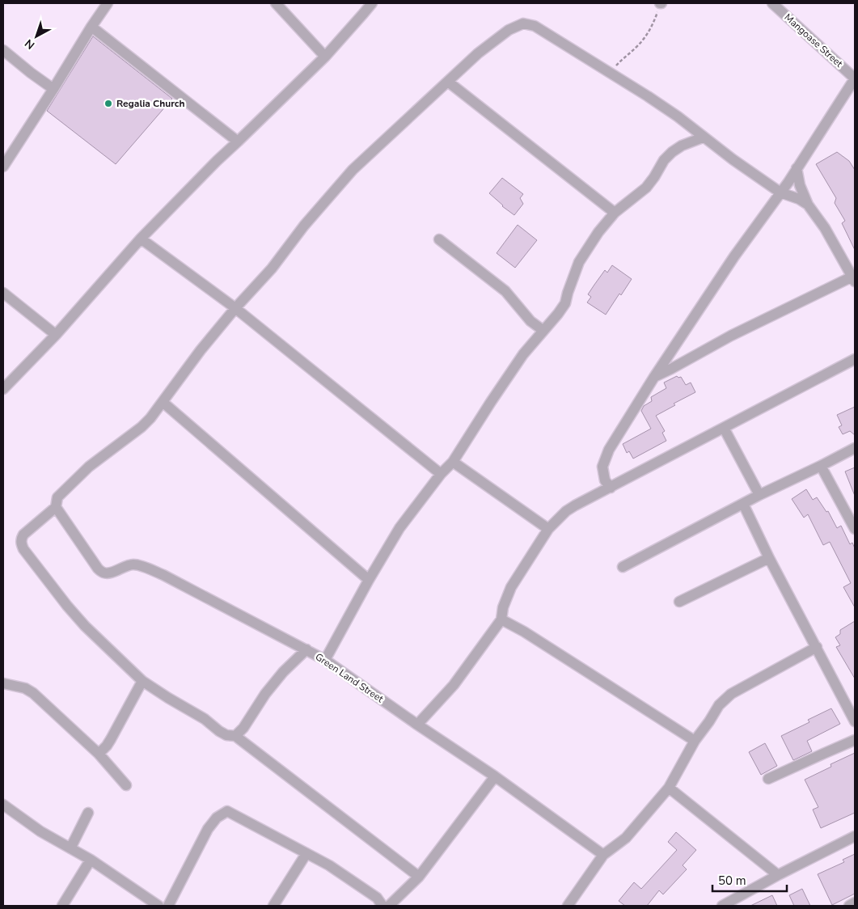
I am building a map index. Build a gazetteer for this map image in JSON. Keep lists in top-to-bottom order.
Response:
{
  "streets": {
    "street": ["Mangoase Street", "Green Land Street"]
  },
  "places": ["Regalia Church"],
  "scale_bar": "50 m",
  "north": "bottom left"
}
